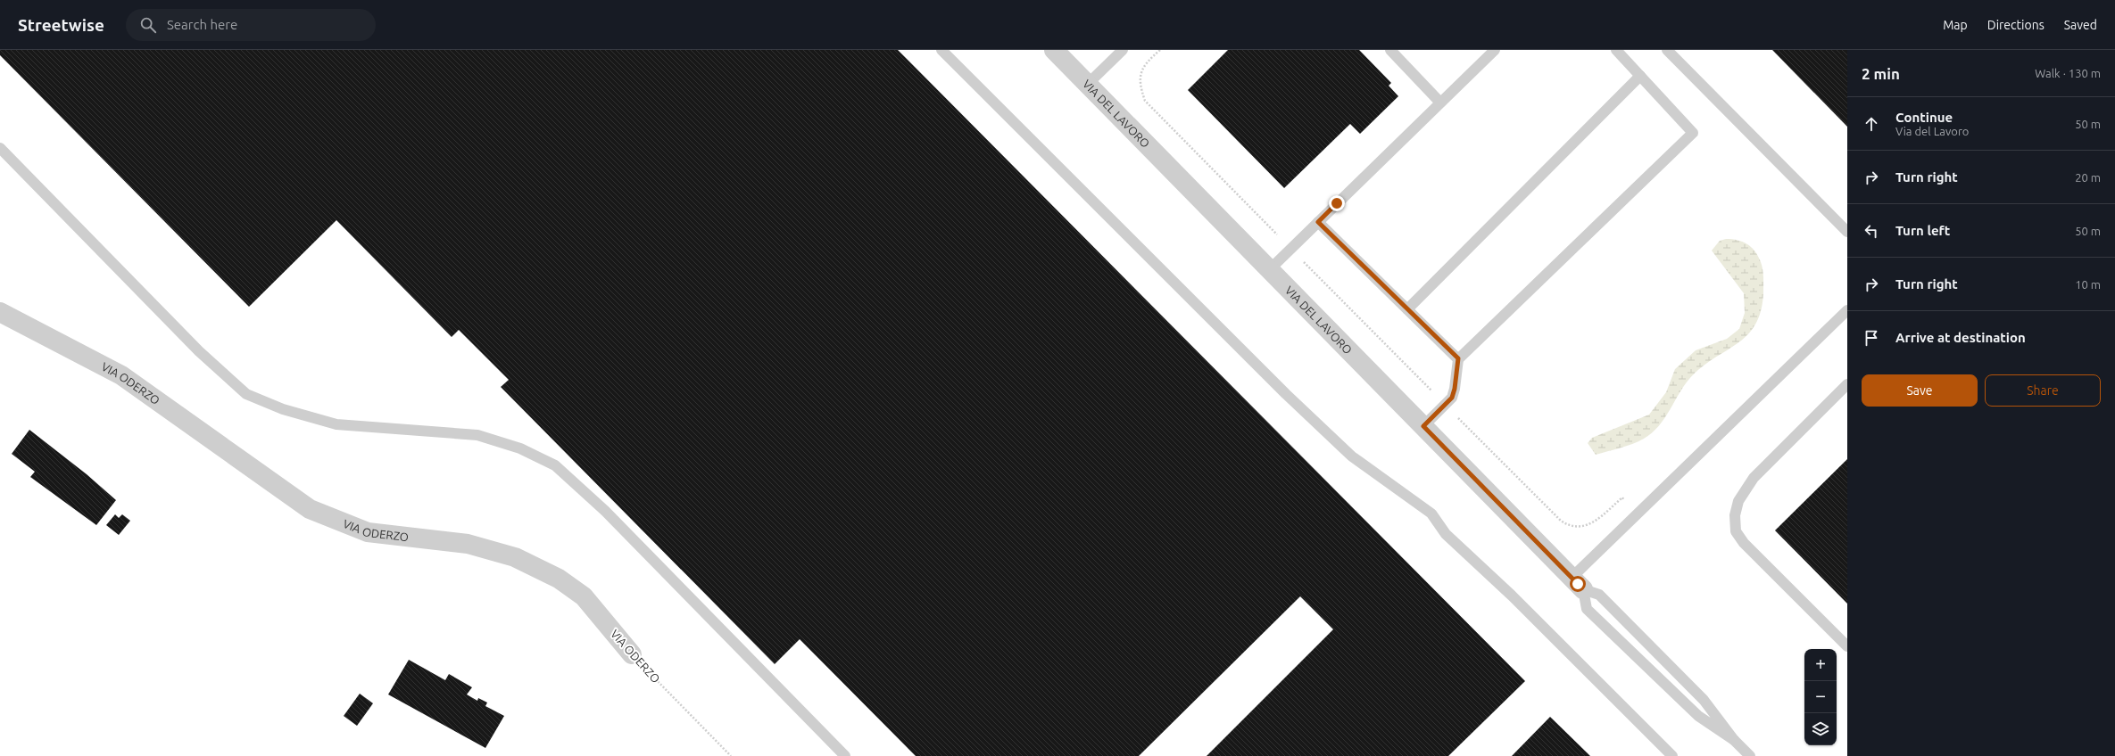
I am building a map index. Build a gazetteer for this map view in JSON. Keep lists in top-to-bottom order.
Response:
{
  "streets": {
    "street": ["VIA DEL LAVORO", "VIA ODERZO"]
  },
  "page": {
    "header": "Streetwise",
    "search": "Search here",
    "nav": ["Map", "Directions", "Saved"],
    "heading": ["2 min", "Walk · 130 m"],
    "list": [
      ["Continue", "Via del Lavoro", "50 m"],
      ["Turn right", "20 m"],
      ["Turn left", "50 m"],
      ["Turn right", "10 m"],
      "Arrive at destination"
    ],
    "buttons": ["Save", "Share"],
    "map_buttons": ["+", "−"]
  }
}
